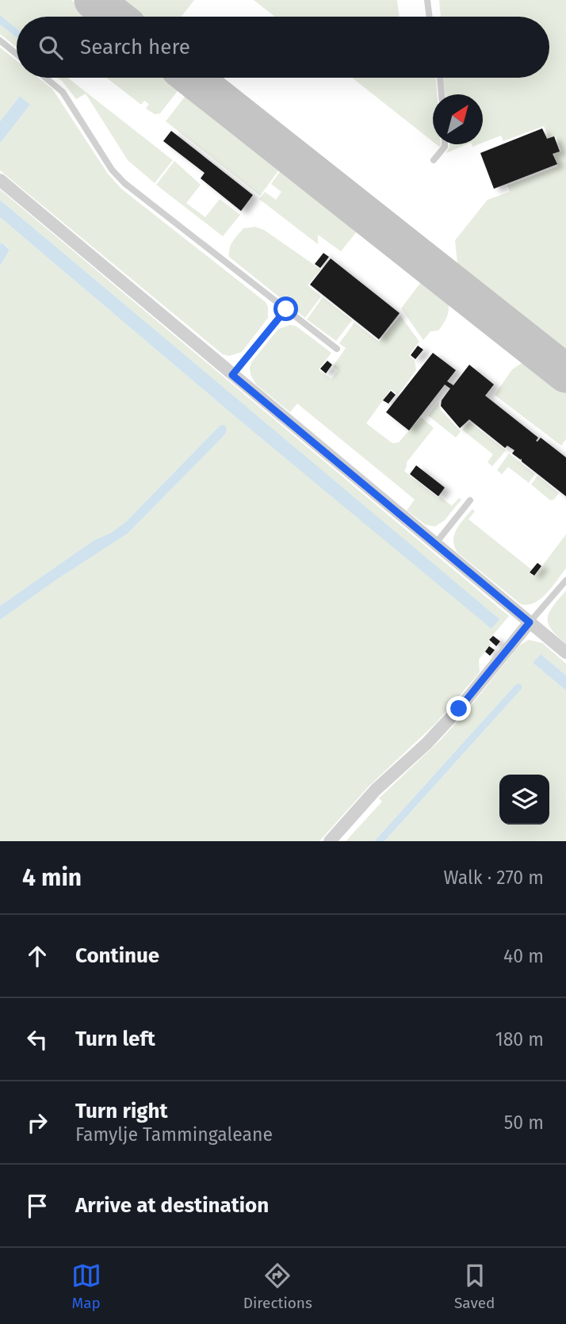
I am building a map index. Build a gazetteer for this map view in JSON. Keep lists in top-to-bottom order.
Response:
{
  "north": "top right",
  "page": {
    "search": "Search here",
    "heading": ["4 min", "Walk · 270 m"],
    "list": [
      ["Continue", "40 m"],
      ["Turn left", "180 m"],
      ["Turn right", "Famylje Tammingaleane", "50 m"],
      "Arrive at destination"
    ],
    "nav": ["Map", "Directions", "Saved"]
  }
}
